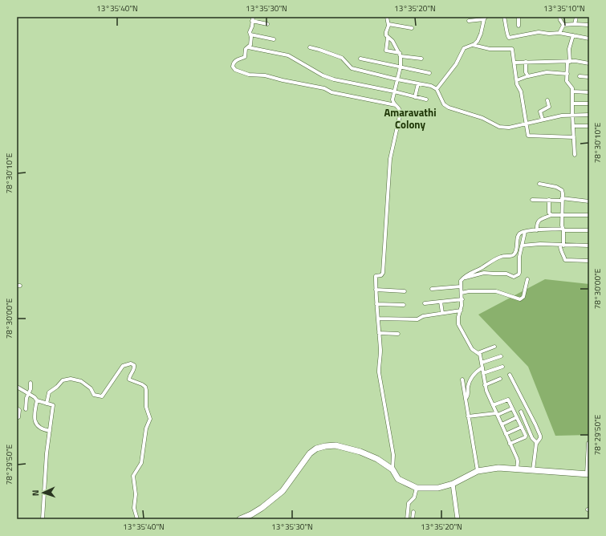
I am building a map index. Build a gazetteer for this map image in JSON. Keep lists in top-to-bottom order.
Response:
{
  "districts": ["Amaravathi Colony"],
  "north": "left",
  "coordinates": [
    "13°35'40\"N",
    "13°35'30\"N",
    "13°35'20\"N",
    "13°35'10\"N",
    "78°30'10\"E",
    "78°30'00\"E",
    "78°29'50\"E"
  ]
}
